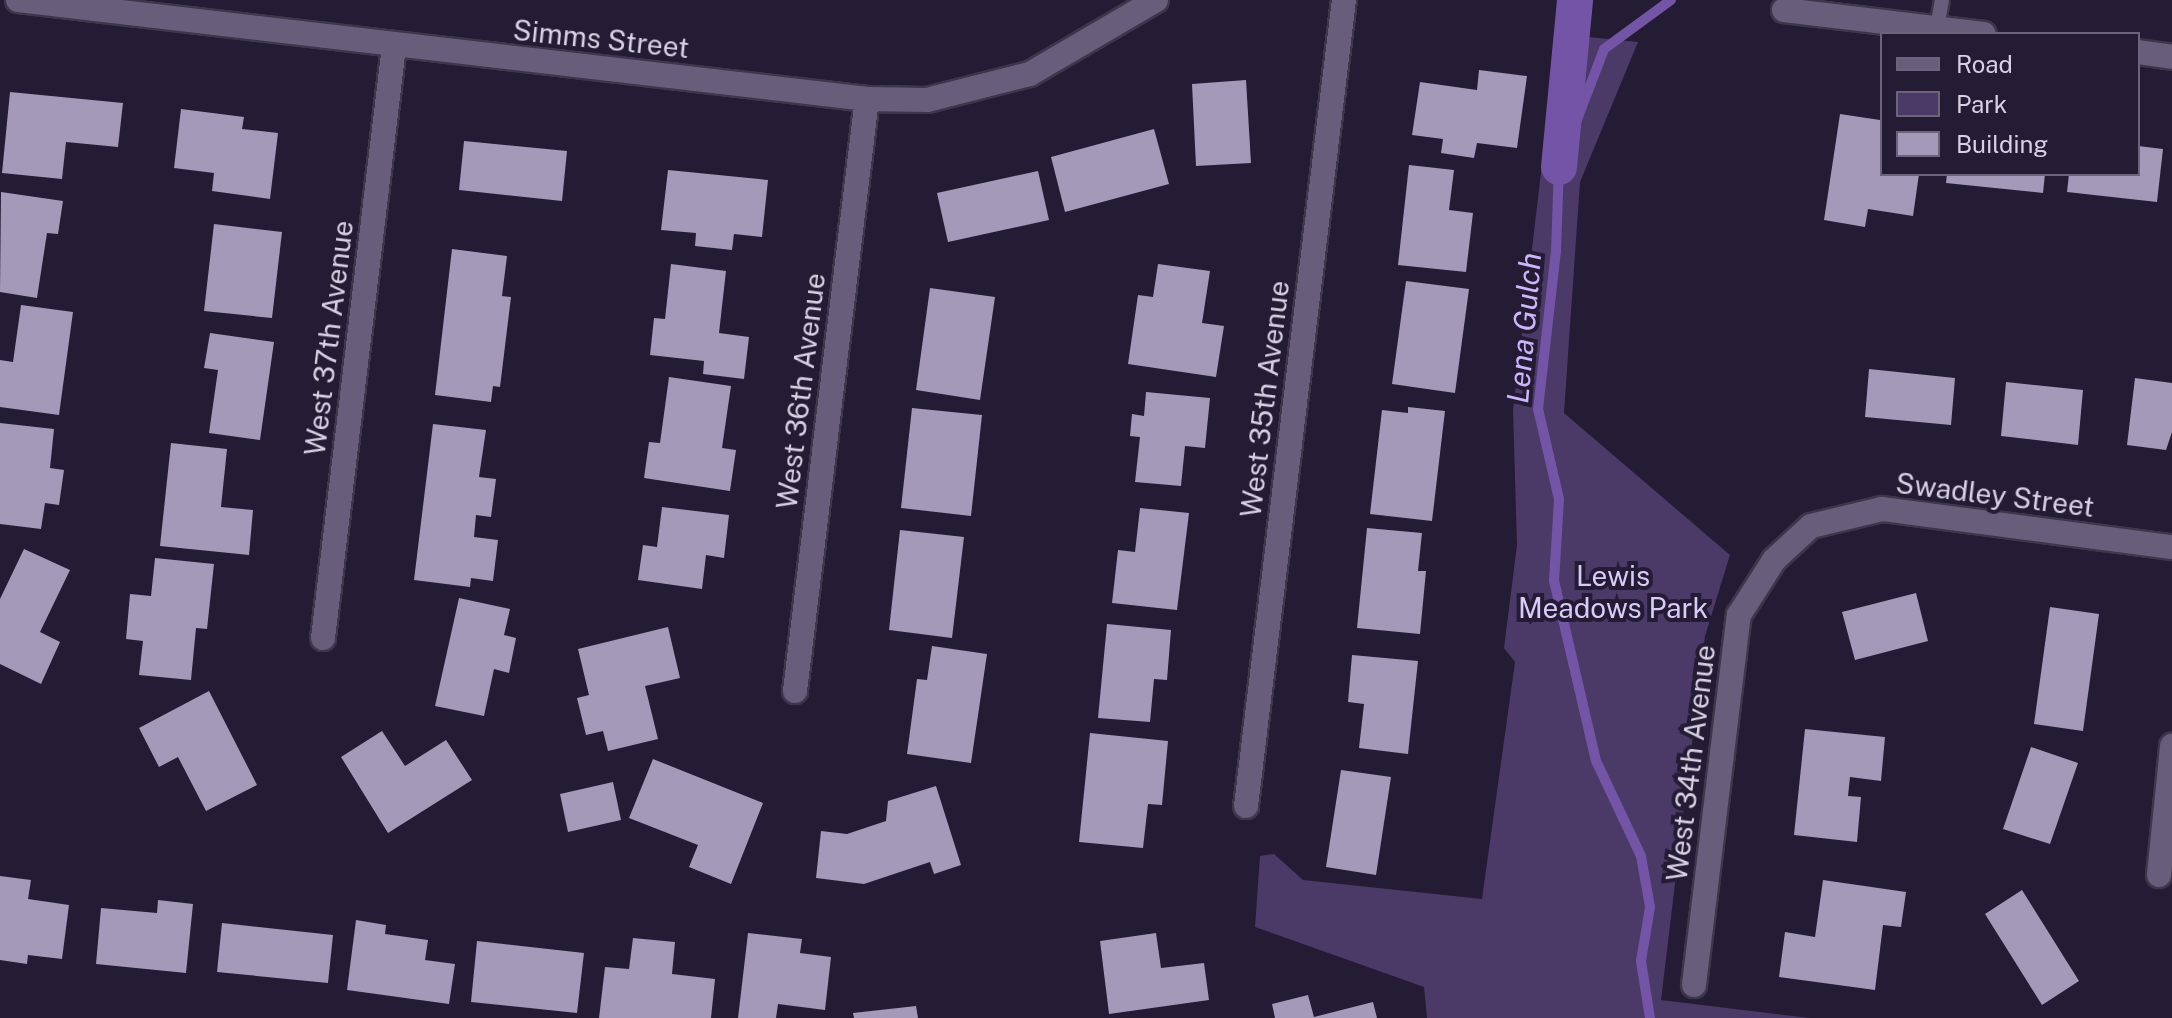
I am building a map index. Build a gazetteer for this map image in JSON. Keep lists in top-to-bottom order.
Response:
{
  "streets": {
    "street": [
      "Simms Street",
      "West 37th Avenue",
      "West 36th Avenue",
      "West 35th Avenue",
      "Swadley Street",
      "West 34th Avenue"
    ]
  },
  "crossings": [
    ["Simms Street", "West 37th Avenue"],
    ["Simms Street", "West 36th Avenue"],
    ["Swadley Street", "West 34th Avenue"]
  ],
  "water": ["Lena Gulch"],
  "parks": ["Lewis Meadows Park"],
  "legend": ["Road", "Park", "Building"]
}
